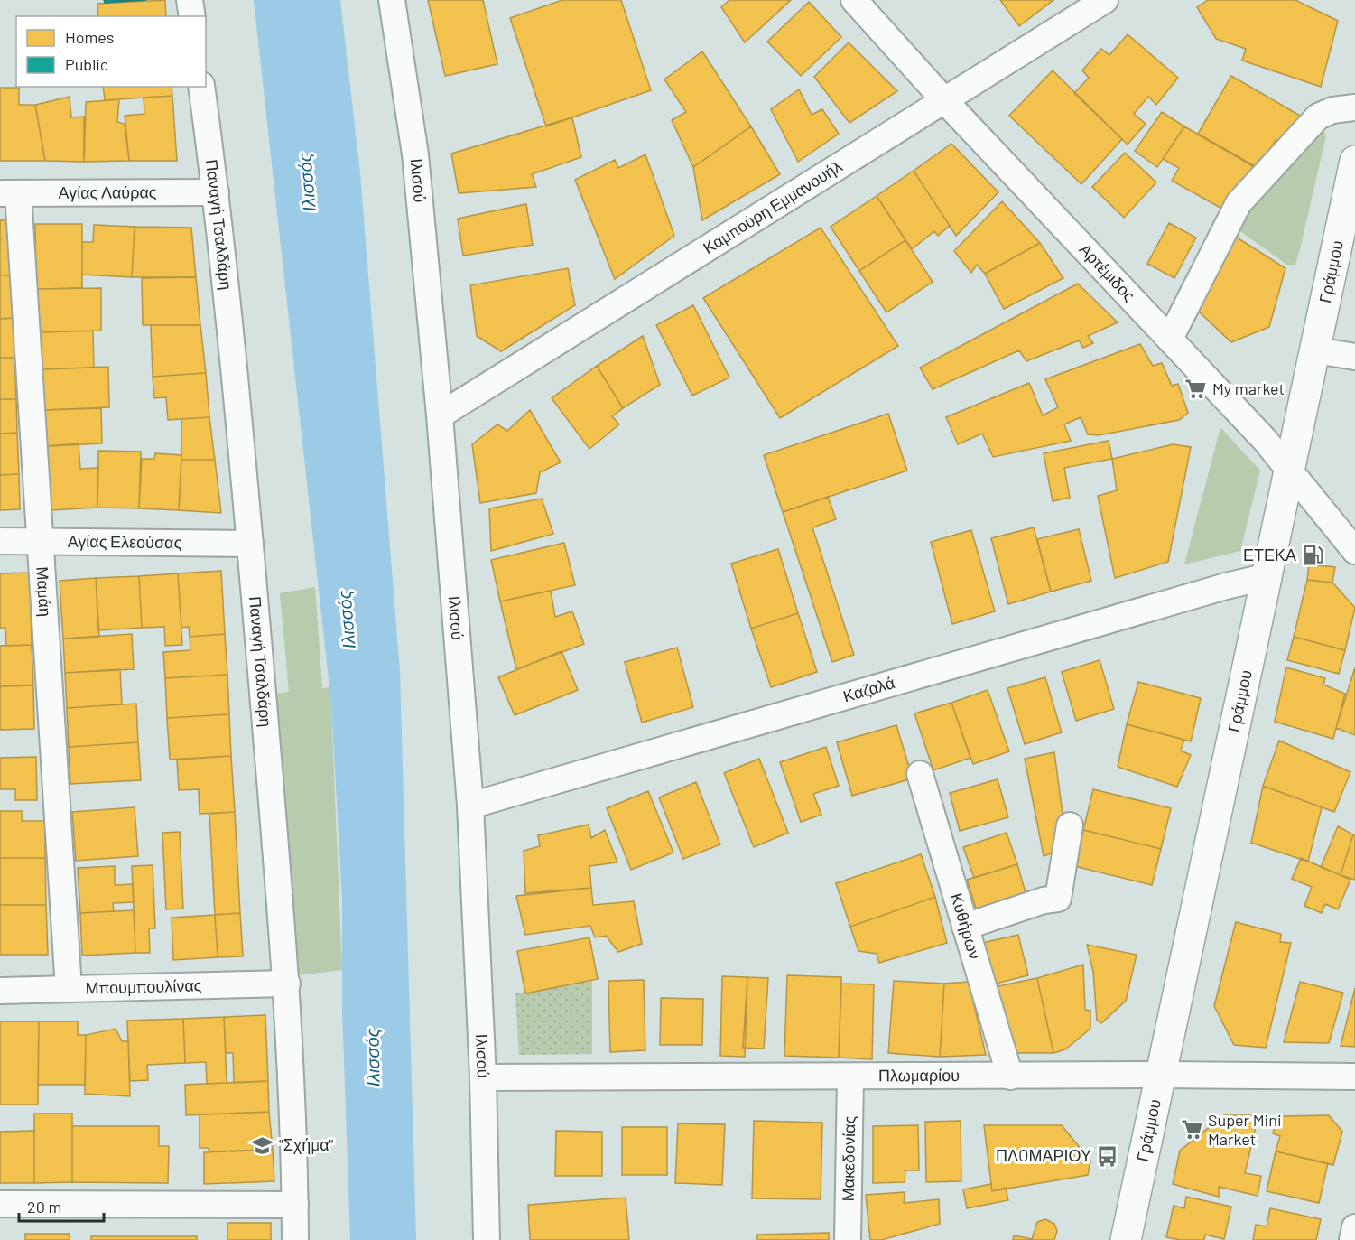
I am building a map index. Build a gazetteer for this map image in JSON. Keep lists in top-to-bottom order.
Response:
{
  "streets": {
    "street": [
      "Ιλισού",
      "Αγίας Λαύρας",
      "Καμπούρη Εμμανουήλ",
      "Παναγή Τσαλδάρη",
      "Γράμμου",
      "Αρτέμιδος",
      "Αγίας Ελεούσας",
      "Μαμάη",
      "Καζαλά",
      "Κυθήρων",
      "Μπουμπουλίνας",
      "Πλωμαρίου",
      "Μακεδονίας"
    ]
  },
  "crossings": [
    ["Ιλισού", "Καμπούρη Εμμανουήλ"],
    ["Ιλισού", "Καζαλά"],
    ["Ιλισού", "Πλωμαρίου"],
    ["Αγίας Λαύρας", "Παναγή Τσαλδάρη"],
    ["Αγίας Λαύρας", "Μαμάη"],
    ["Καμπούρη Εμμανουήλ", "Αρτέμιδος"],
    ["Παναγή Τσαλδάρη", "Αγίας Ελεούσας"],
    ["Παναγή Τσαλδάρη", "Μπουμπουλίνας"],
    ["Γράμμου", "Αρτέμιδος"],
    ["Γράμμου", "Καζαλά"],
    ["Γράμμου", "Πλωμαρίου"],
    ["Αγίας Ελεούσας", "Μαμάη"],
    ["Μαμάη", "Μπουμπουλίνας"],
    ["Κυθήρων", "Πλωμαρίου"],
    ["Πλωμαρίου", "Μακεδονίας"]
  ],
  "water": ["Ιλισσός"],
  "places": {
    "supermarket": ["My market", "Super Mini Market"],
    "fuel station": ["ΕΤΕΚΑ"],
    "school or university": ["\"Σχήμα\""],
    "bus stop": ["ΠΛΩΜΑΡΙΟΥ"]
  },
  "legend": ["Homes", "Public"],
  "scale_bar": "20 m"
}
